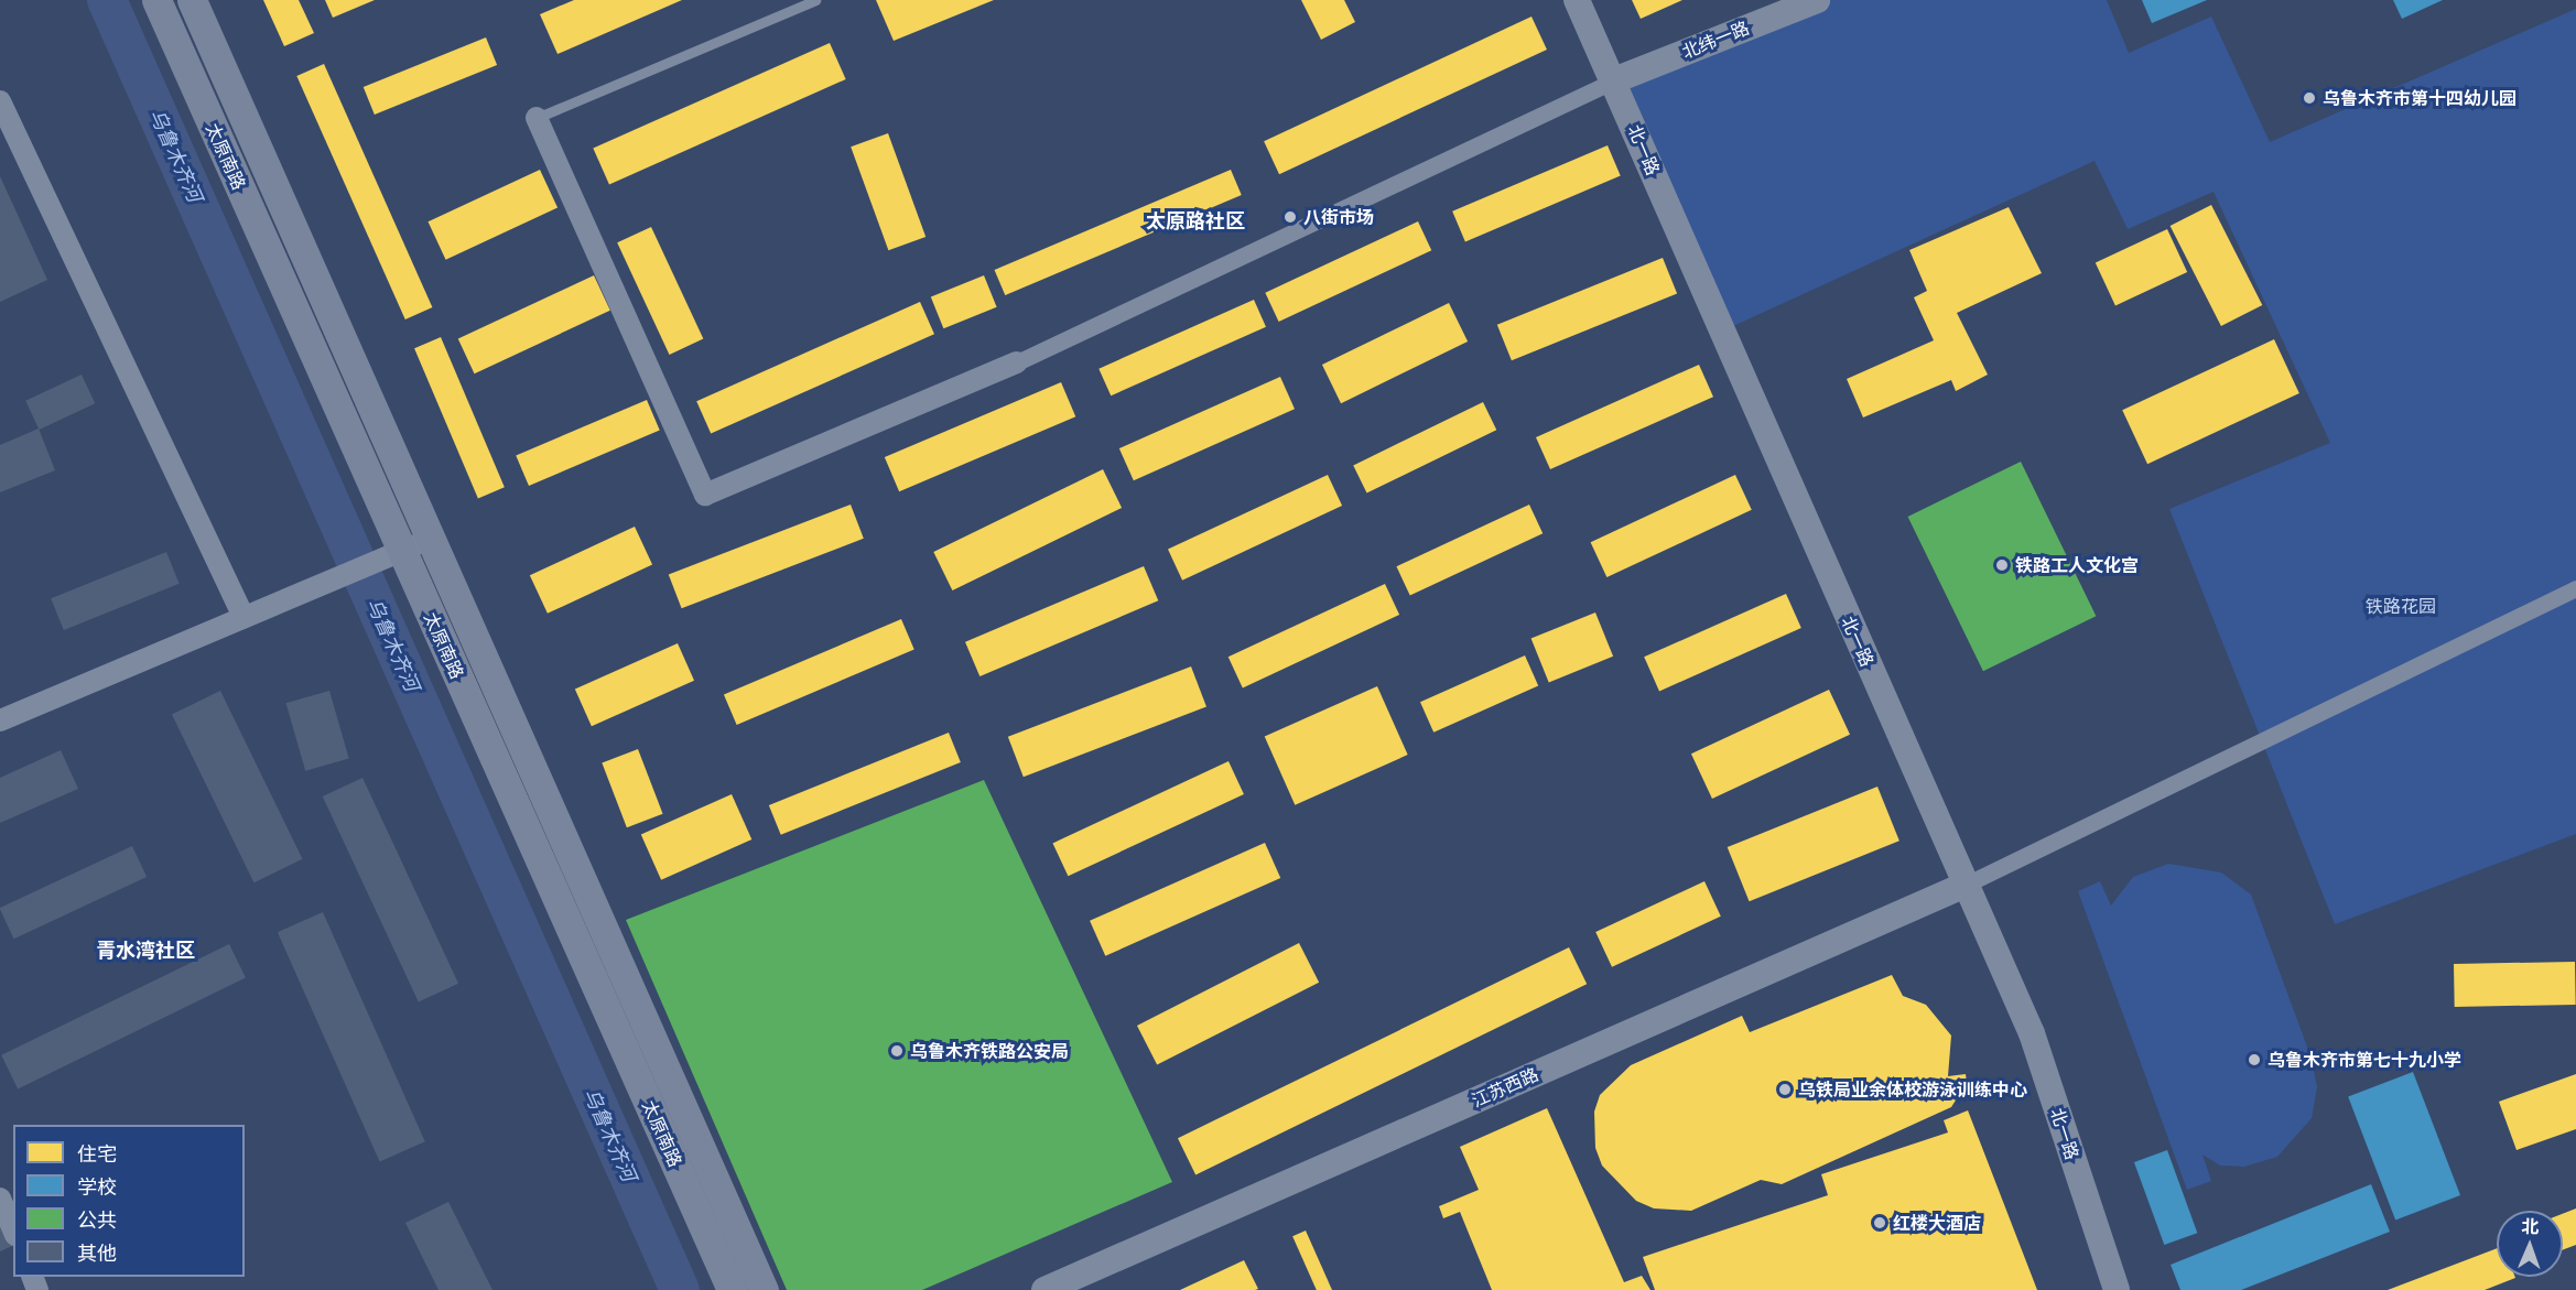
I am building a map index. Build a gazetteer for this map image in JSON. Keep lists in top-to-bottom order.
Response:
{
  "streets": {
    "main road": ["太原南路"],
    "street": ["北纬一路", "北一路", "江苏西路"]
  },
  "crossings": [
    ["北纬一路", "北一路"],
    ["北一路", "江苏西路"]
  ],
  "districts": ["太原路社区", "青水湾社区"],
  "water": ["乌鲁木齐河"],
  "parks": ["铁路花园"],
  "places": [
    "乌鲁木齐市第十四幼儿园",
    "八街市场",
    "铁路工人文化宫",
    "乌鲁木齐铁路公安局",
    "乌鲁木齐市第七十九小学",
    "乌铁局业余体校游泳训练中心",
    "红楼大酒店"
  ],
  "legend": [
    "住宅",
    "学校",
    "公共",
    "其他"
  ],
  "north": "top"
}
